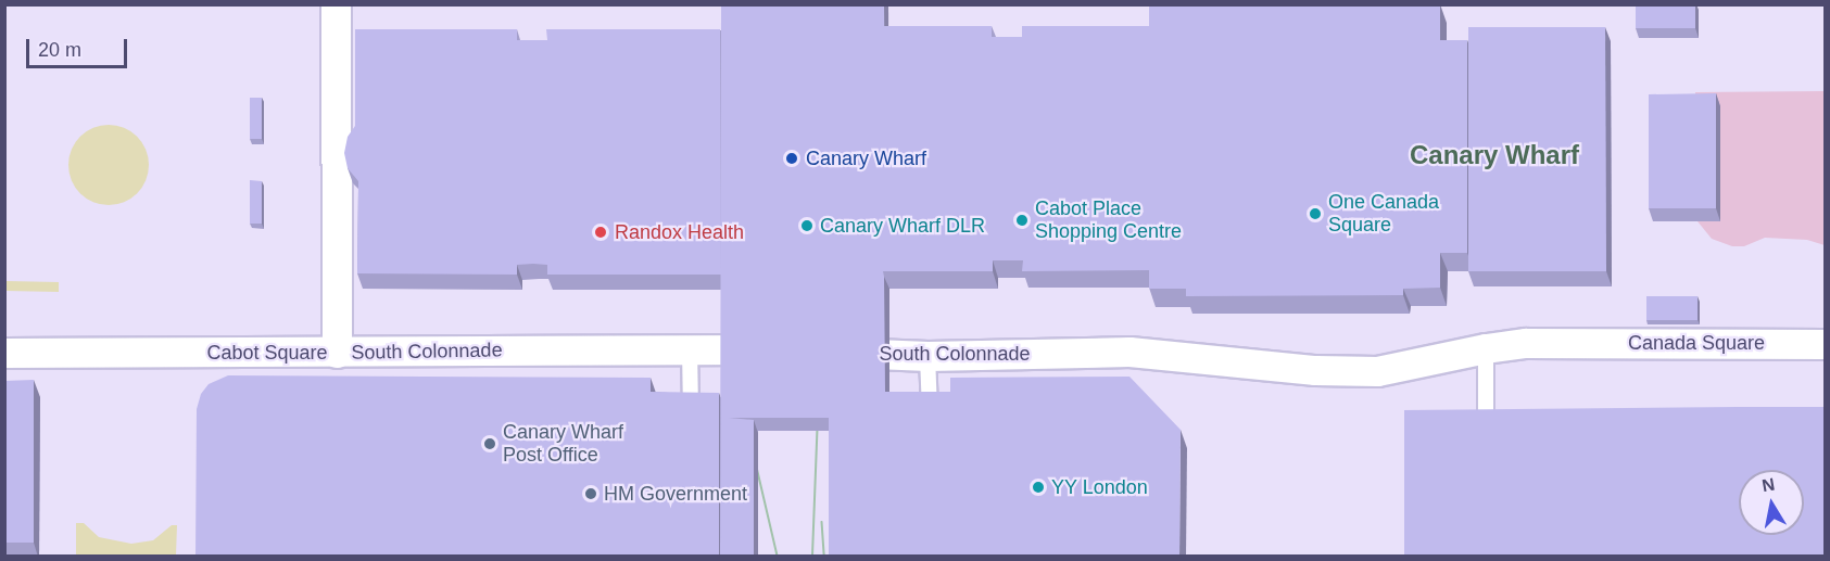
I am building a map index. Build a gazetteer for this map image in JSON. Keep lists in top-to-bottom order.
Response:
{
  "streets": {
    "street": ["Canada Square", "South Colonnade", "Cabot Square"]
  },
  "crossings": [
    ["Canada Square", "South Colonnade"],
    ["South Colonnade", "Cabot Square"]
  ],
  "districts": ["Canary Wharf"],
  "places": [
    "Canary Wharf",
    "One Canada Square",
    "Cabot Place Shopping Centre",
    "Canary Wharf DLR",
    "Randox Health",
    "Canary Wharf Post Office",
    "YY London",
    "HM Government"
  ],
  "scale_bar": "20 m",
  "north": "top"
}
